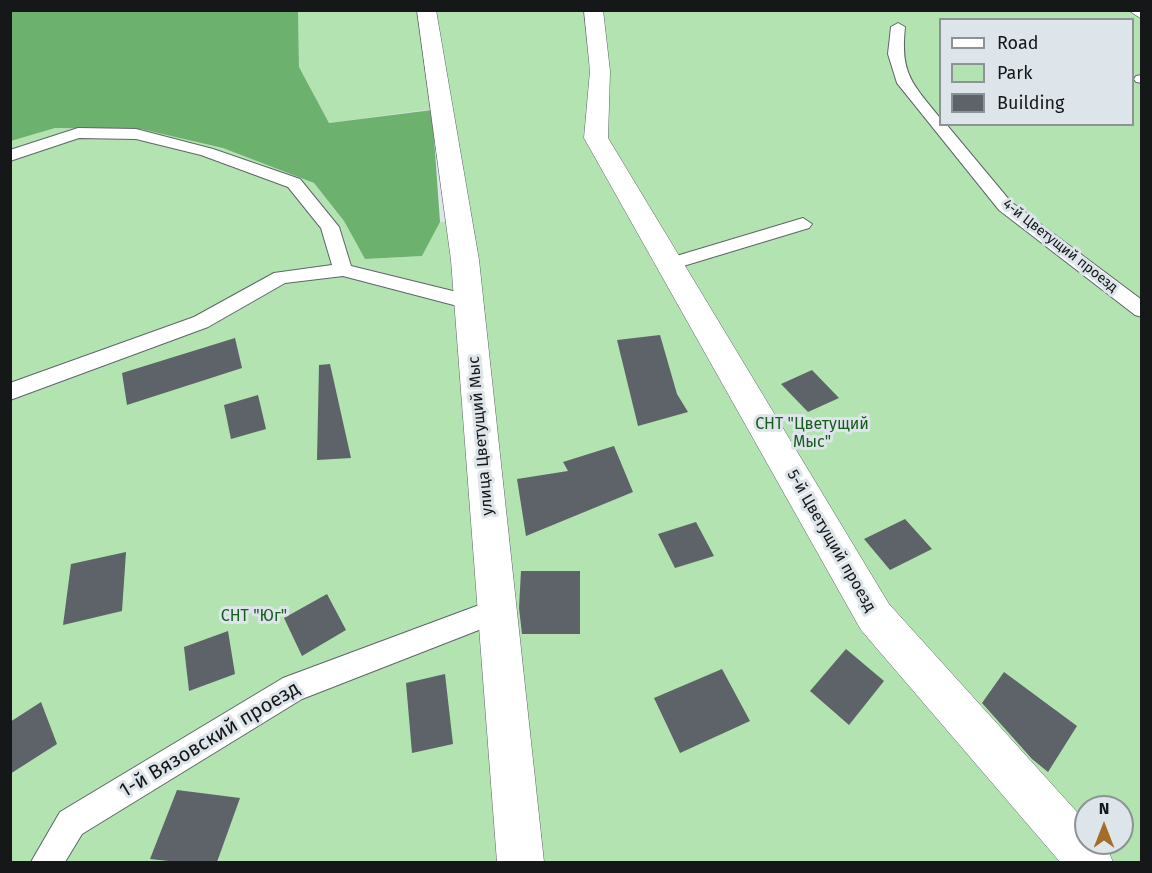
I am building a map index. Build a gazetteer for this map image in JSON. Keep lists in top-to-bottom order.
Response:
{
  "streets": {
    "street": ["улица Цветущий Мыс", "5-й Цветущий проезд"],
    "lane": ["4-й Цветущий проезд", "1-й Вязовский проезд"]
  },
  "crossings": [
    ["улица Цветущий Мыс", "1-й Вязовский проезд"]
  ],
  "parks": ["СНТ \"Цветущий Мыс\"", "СНТ \"Юг\""],
  "legend": ["Road", "Park", "Building"],
  "north": "top"
}
